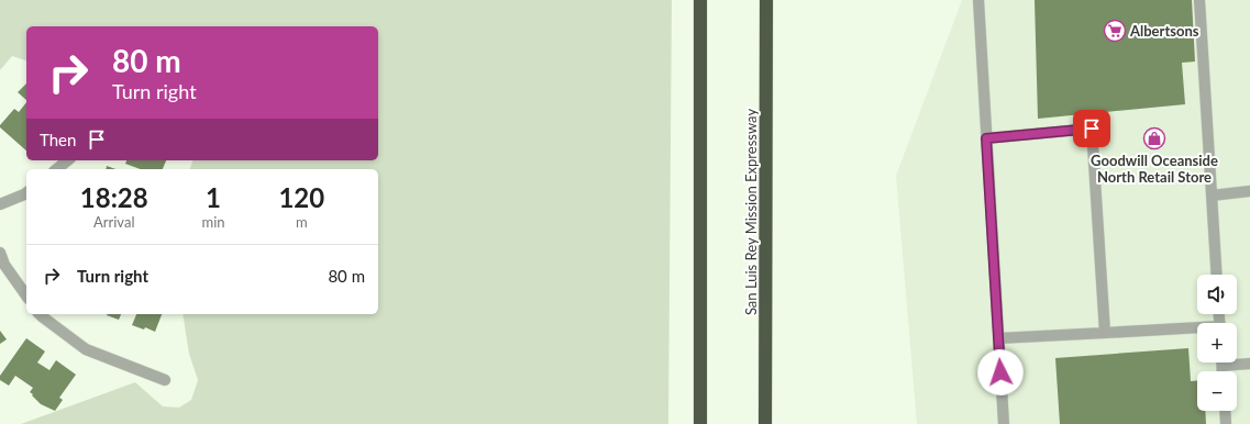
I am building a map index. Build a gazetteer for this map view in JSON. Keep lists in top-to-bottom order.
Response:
{
  "streets": {
    "highway": ["San Luis Rey Mission Expressway"]
  },
  "places": {
    "supermarket": ["Albertsons"],
    "shop": ["Goodwill Oceanside North Retail Store"]
  },
  "page": {
    "turn": ["80 m", "Turn right"],
    "then": "Then",
    "eta": [
      "18:28",
      "Arrival",
      "1",
      "min",
      "120",
      "m"
    ],
    "list": [
      {
        "name": "Turn right",
        "value": "80 m"
      }
    ],
    "map_buttons": ["+", "−"]
  }
}
